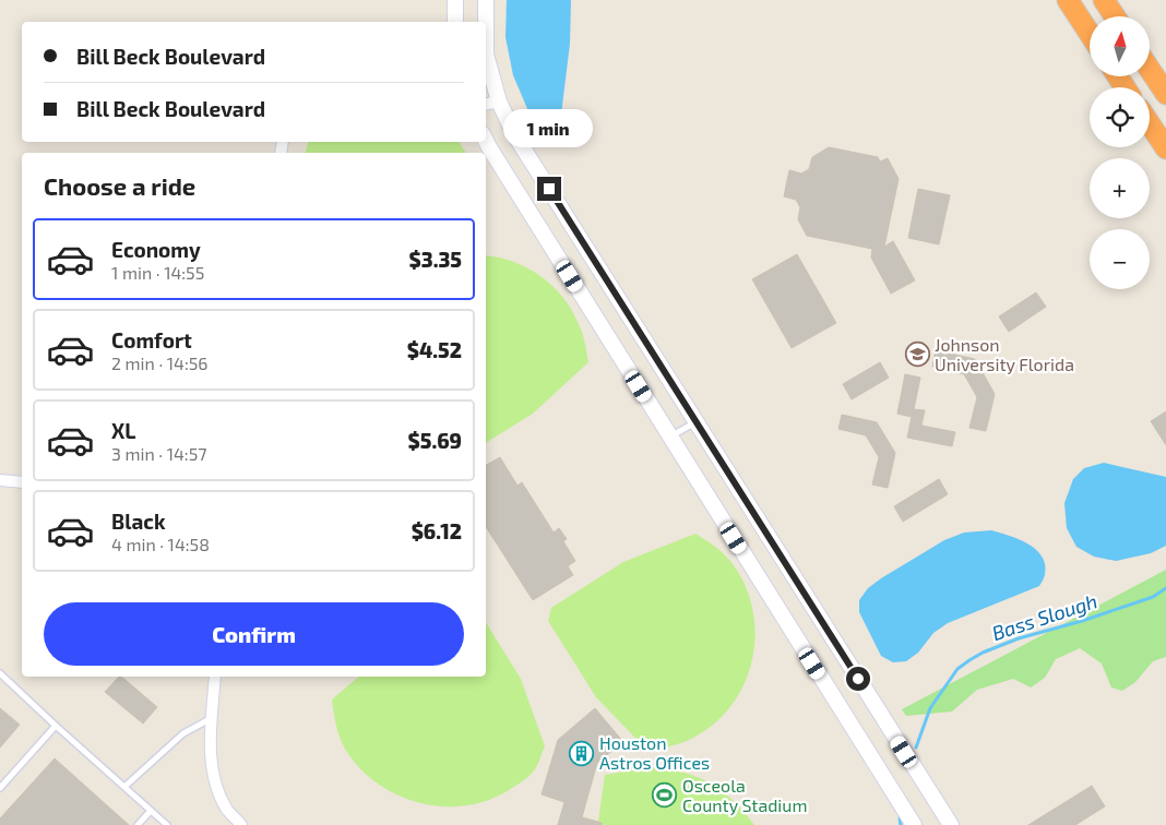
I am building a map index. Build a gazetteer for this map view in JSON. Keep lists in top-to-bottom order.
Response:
{
  "water": ["Bass Slough"],
  "places": {
    "school or university": ["Johnson University Florida"],
    "building": ["Houston Astros Offices"],
    "sports": ["Osceola County Stadium"]
  },
  "north": "top",
  "page": {
    "map_buttons": ["+", "−"],
    "banner": ["Bill Beck Boulevard", "Bill Beck Boulevard"],
    "bubble": "1 min",
    "heading": "Choose a ride",
    "list": [
      {
        "name": "Economy",
        "note": "1 min · 14:55",
        "value": "$3.35"
      },
      {
        "name": "Comfort",
        "note": "2 min · 14:56",
        "value": "$4.52"
      },
      {
        "name": "XL",
        "note": "3 min · 14:57",
        "value": "$5.69"
      },
      {
        "name": "Black",
        "note": "4 min · 14:58",
        "value": "$6.12"
      }
    ],
    "buttons": "Confirm"
  }
}
